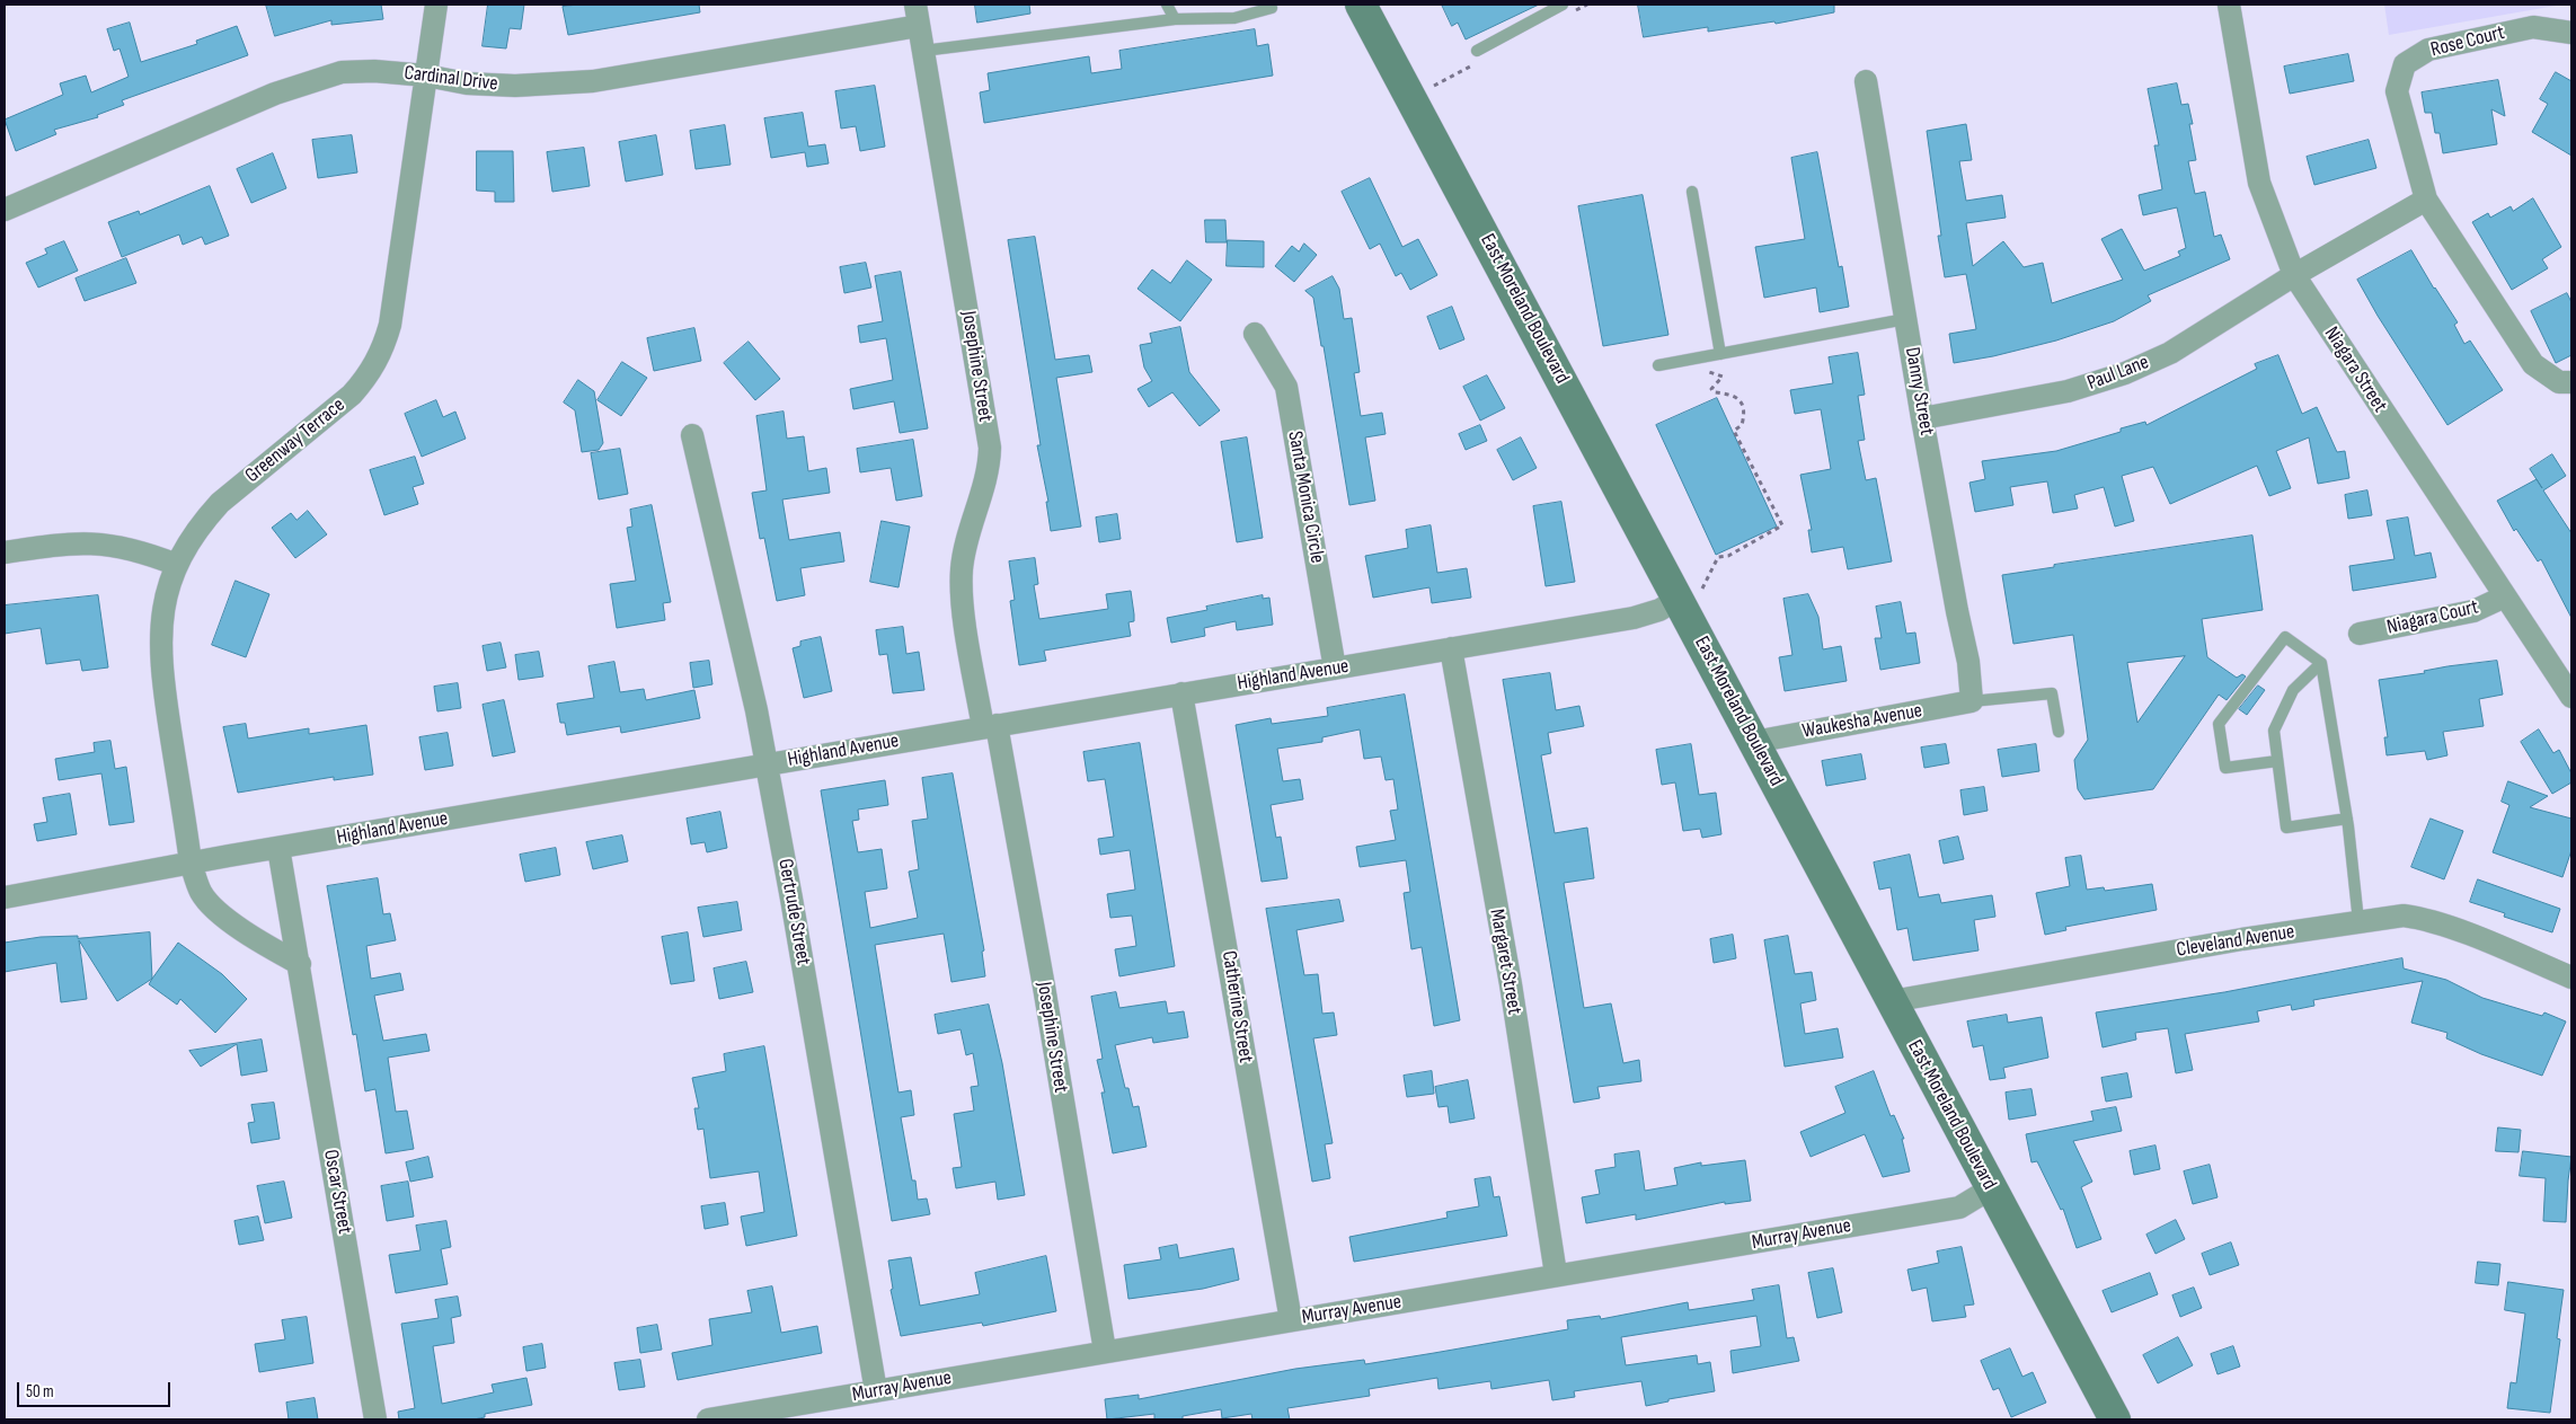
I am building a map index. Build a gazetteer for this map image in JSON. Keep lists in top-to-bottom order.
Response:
{
  "streets": {
    "main road": ["East Moreland Boulevard"],
    "street": [
      "Rose Court",
      "Cardinal Drive",
      "Josephine Street",
      "Niagara Street",
      "Paul Lane",
      "Danny Street",
      "Greenway Terrace",
      "Santa Monica Circle",
      "Niagara Court",
      "Highland Avenue",
      "Waukesha Avenue",
      "Gertrude Street",
      "Cleveland Avenue",
      "Margaret Street",
      "Catherine Street",
      "Oscar Street",
      "Murray Avenue"
    ]
  },
  "crossings": [
    ["Cardinal Drive", "Josephine Street"],
    ["Cardinal Drive", "Greenway Terrace"],
    ["East Moreland Boulevard", "Highland Avenue"],
    ["East Moreland Boulevard", "Waukesha Avenue"],
    ["East Moreland Boulevard", "Cleveland Avenue"],
    ["East Moreland Boulevard", "Murray Avenue"],
    ["Josephine Street", "Highland Avenue"],
    ["Josephine Street", "Murray Avenue"],
    ["Niagara Street", "Paul Lane"],
    ["Niagara Street", "Niagara Court"],
    ["Paul Lane", "Danny Street"],
    ["Danny Street", "Waukesha Avenue"],
    ["Greenway Terrace", "Highland Avenue"],
    ["Santa Monica Circle", "Highland Avenue"],
    ["Highland Avenue", "Gertrude Street"],
    ["Highland Avenue", "Margaret Street"],
    ["Highland Avenue", "Catherine Street"],
    ["Highland Avenue", "Oscar Street"],
    ["Gertrude Street", "Murray Avenue"],
    ["Margaret Street", "Murray Avenue"],
    ["Catherine Street", "Murray Avenue"]
  ],
  "scale_bar": "50 m"
}
